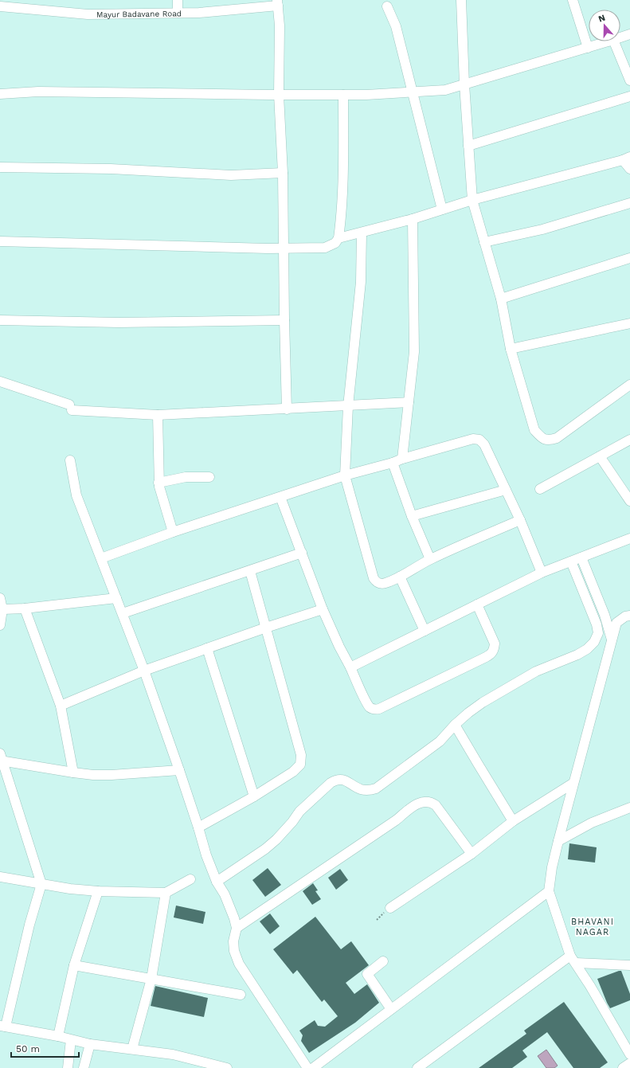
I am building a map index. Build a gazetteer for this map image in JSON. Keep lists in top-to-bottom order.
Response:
{
  "streets": {
    "street": ["Mayur Badavane Road"]
  },
  "districts": ["BHAVANI NAGAR"],
  "scale_bar": "50 m",
  "north": "top"
}
